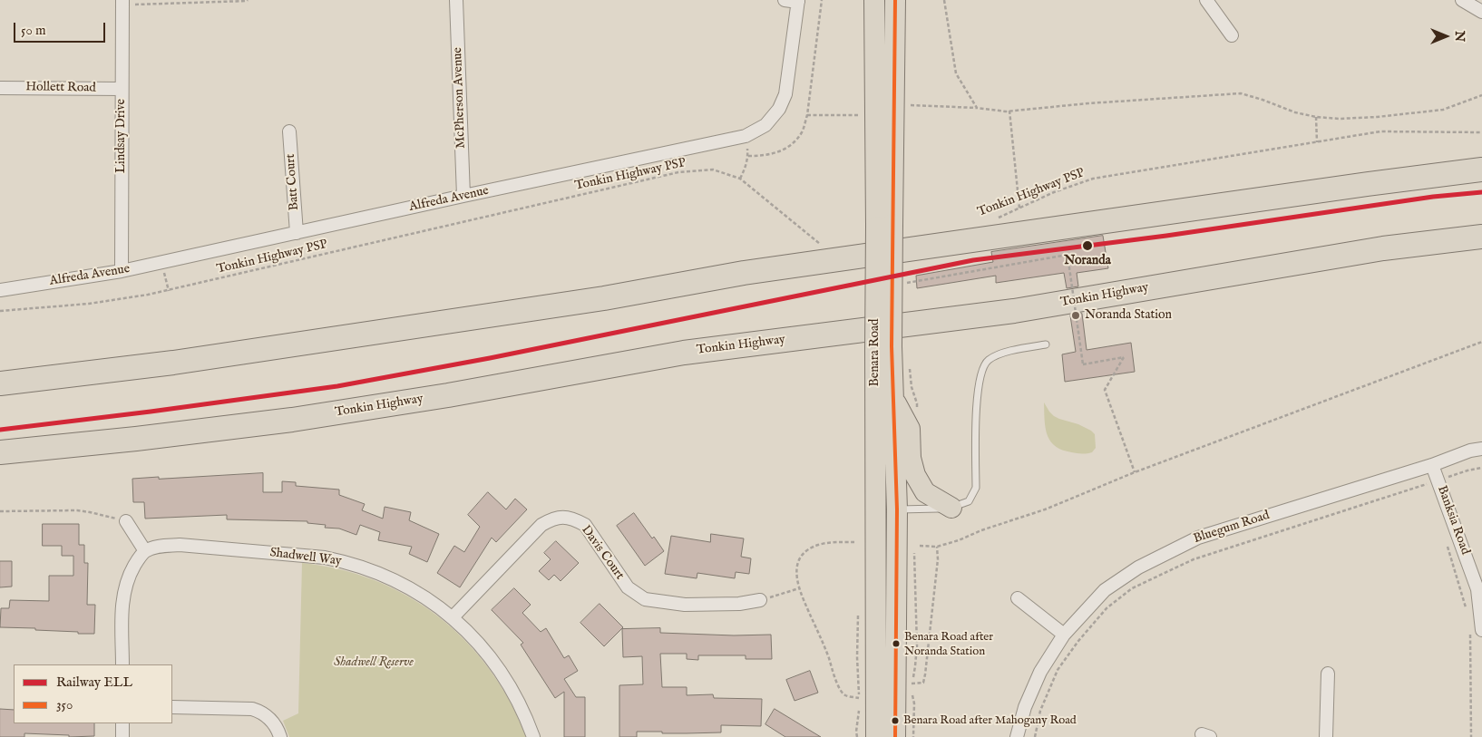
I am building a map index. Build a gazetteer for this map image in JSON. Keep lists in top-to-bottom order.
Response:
{
  "streets": {
    "highway": ["Tonkin Highway"],
    "main road": ["Benara Road"],
    "street": [
      "Hollett Road",
      "McPherson Avenue",
      "Lindsay Drive",
      "Batt Court",
      "Alfreda Avenue",
      "Banksia Road",
      "Bluegum Road",
      "Davis Court",
      "Shadwell Way"
    ],
    "path": ["Tonkin Highway PSP"]
  },
  "crossings": [
    ["Hollett Road", "Lindsay Drive"],
    ["McPherson Avenue", "Alfreda Avenue"],
    ["Lindsay Drive", "Alfreda Avenue"],
    ["Batt Court", "Alfreda Avenue"],
    ["Banksia Road", "Bluegum Road"],
    ["Davis Court", "Shadwell Way"]
  ],
  "parks": ["Shadwell Reserve"],
  "places": [
    "Noranda",
    "Noranda Station",
    "Benara Road after Noranda Station",
    "Benara Road after Mahogany Road"
  ],
  "lines": ["transit line 350", "rail line ELL"],
  "legend": ["Railway ELL", "350"],
  "scale_bar": "50 m",
  "north": "right"
}
